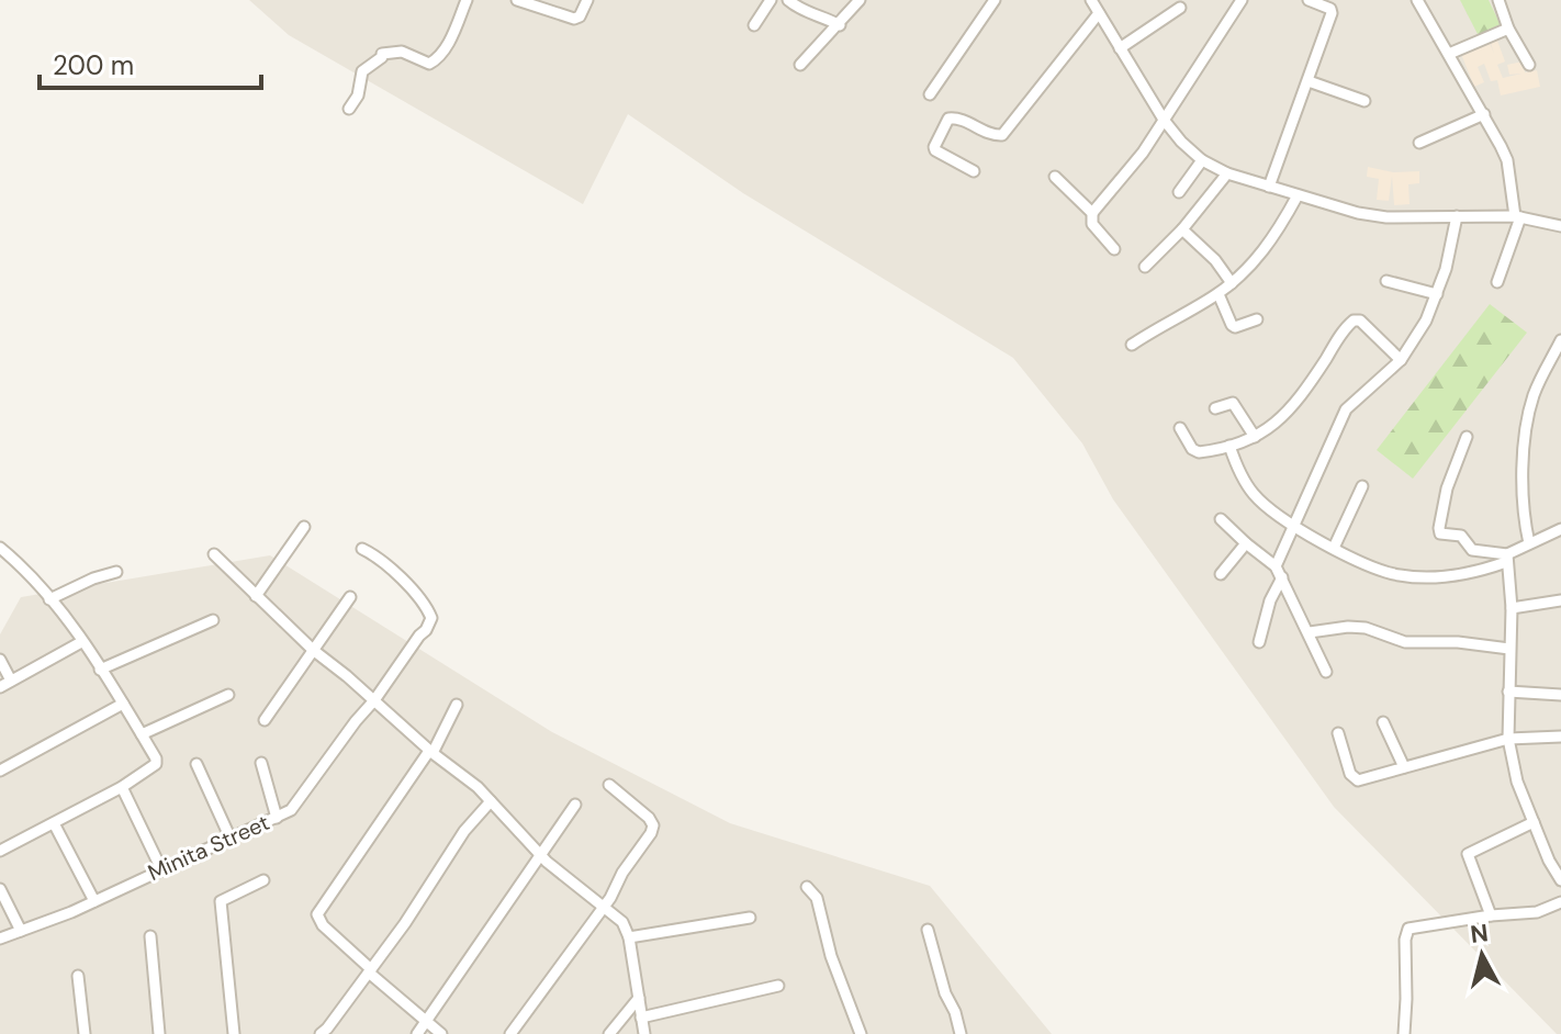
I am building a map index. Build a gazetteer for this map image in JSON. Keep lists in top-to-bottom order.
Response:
{
  "streets": {
    "street": ["Minita Street"]
  },
  "scale_bar": "200 m",
  "north": "top"
}
